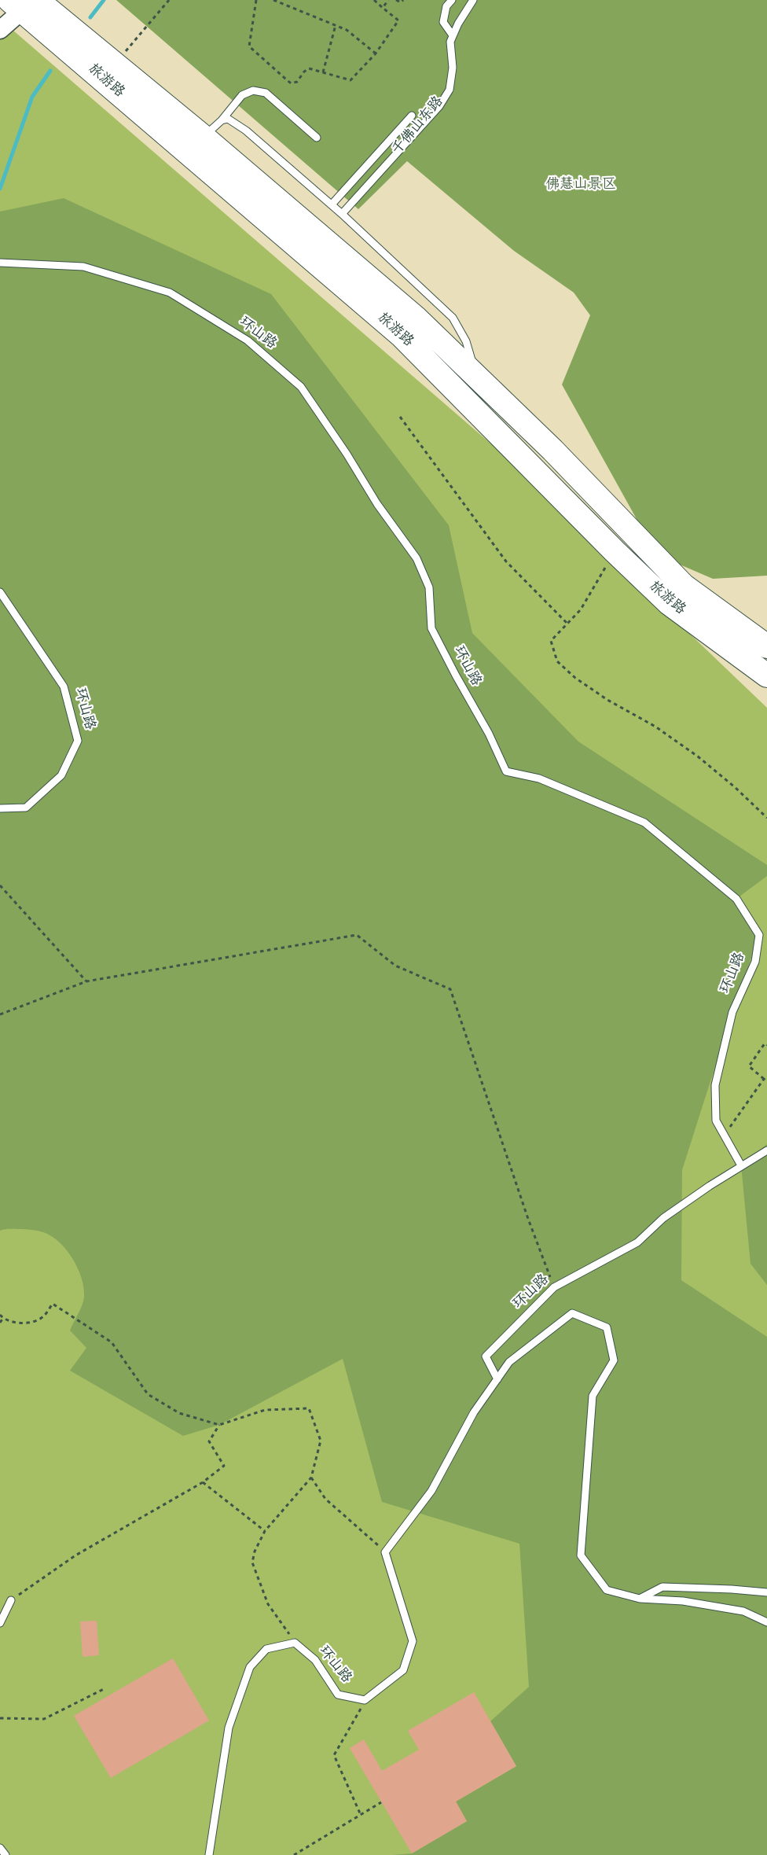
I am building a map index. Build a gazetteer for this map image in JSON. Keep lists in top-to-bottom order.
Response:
{
  "streets": {
    "main road": ["旅游路"],
    "lane": ["千佛山东路", "环山路"]
  },
  "parks": ["佛慧山景区"]
}
